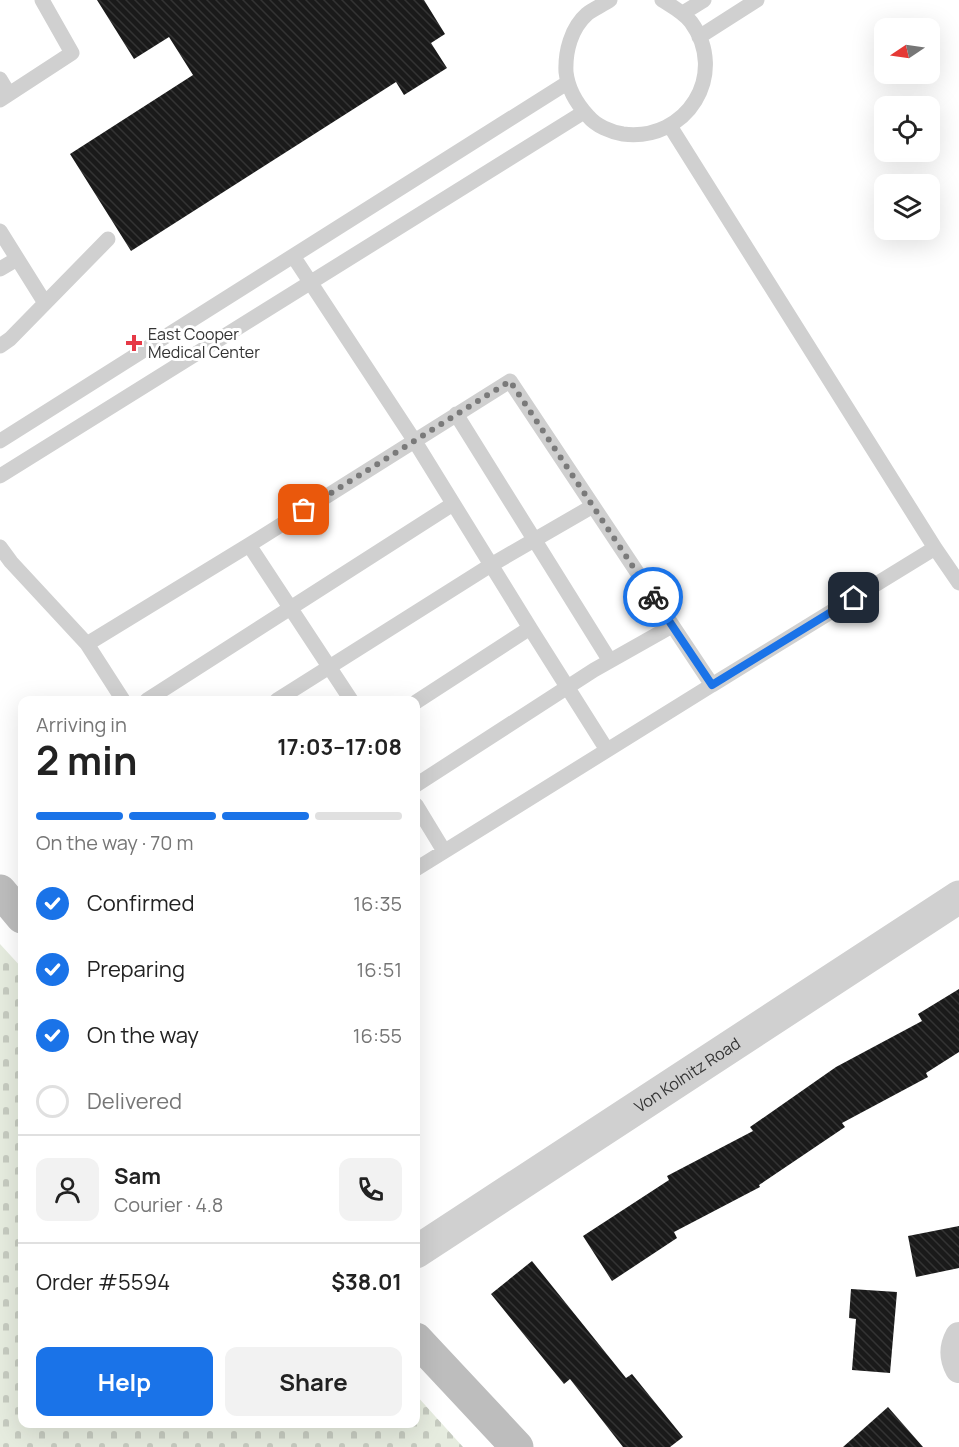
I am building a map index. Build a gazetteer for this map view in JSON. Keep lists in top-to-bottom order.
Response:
{
  "streets": {
    "street": ["Von Kolnitz Road"]
  },
  "places": {
    "health": ["East Cooper Medical Center"]
  },
  "north": "left",
  "page": {
    "heading": ["2 min", "Arriving in", "17:03–17:08"],
    "panel": [
      "Sam",
      "Courier · 4.8",
      "Order #5594",
      "$38.01"
    ],
    "bar": "On the way · 70 m",
    "list": [
      ["Confirmed", "16:35"],
      ["Preparing", "16:51"],
      ["On the way", "16:55"],
      "Delivered"
    ],
    "buttons": ["Help", "Share"]
  }
}
